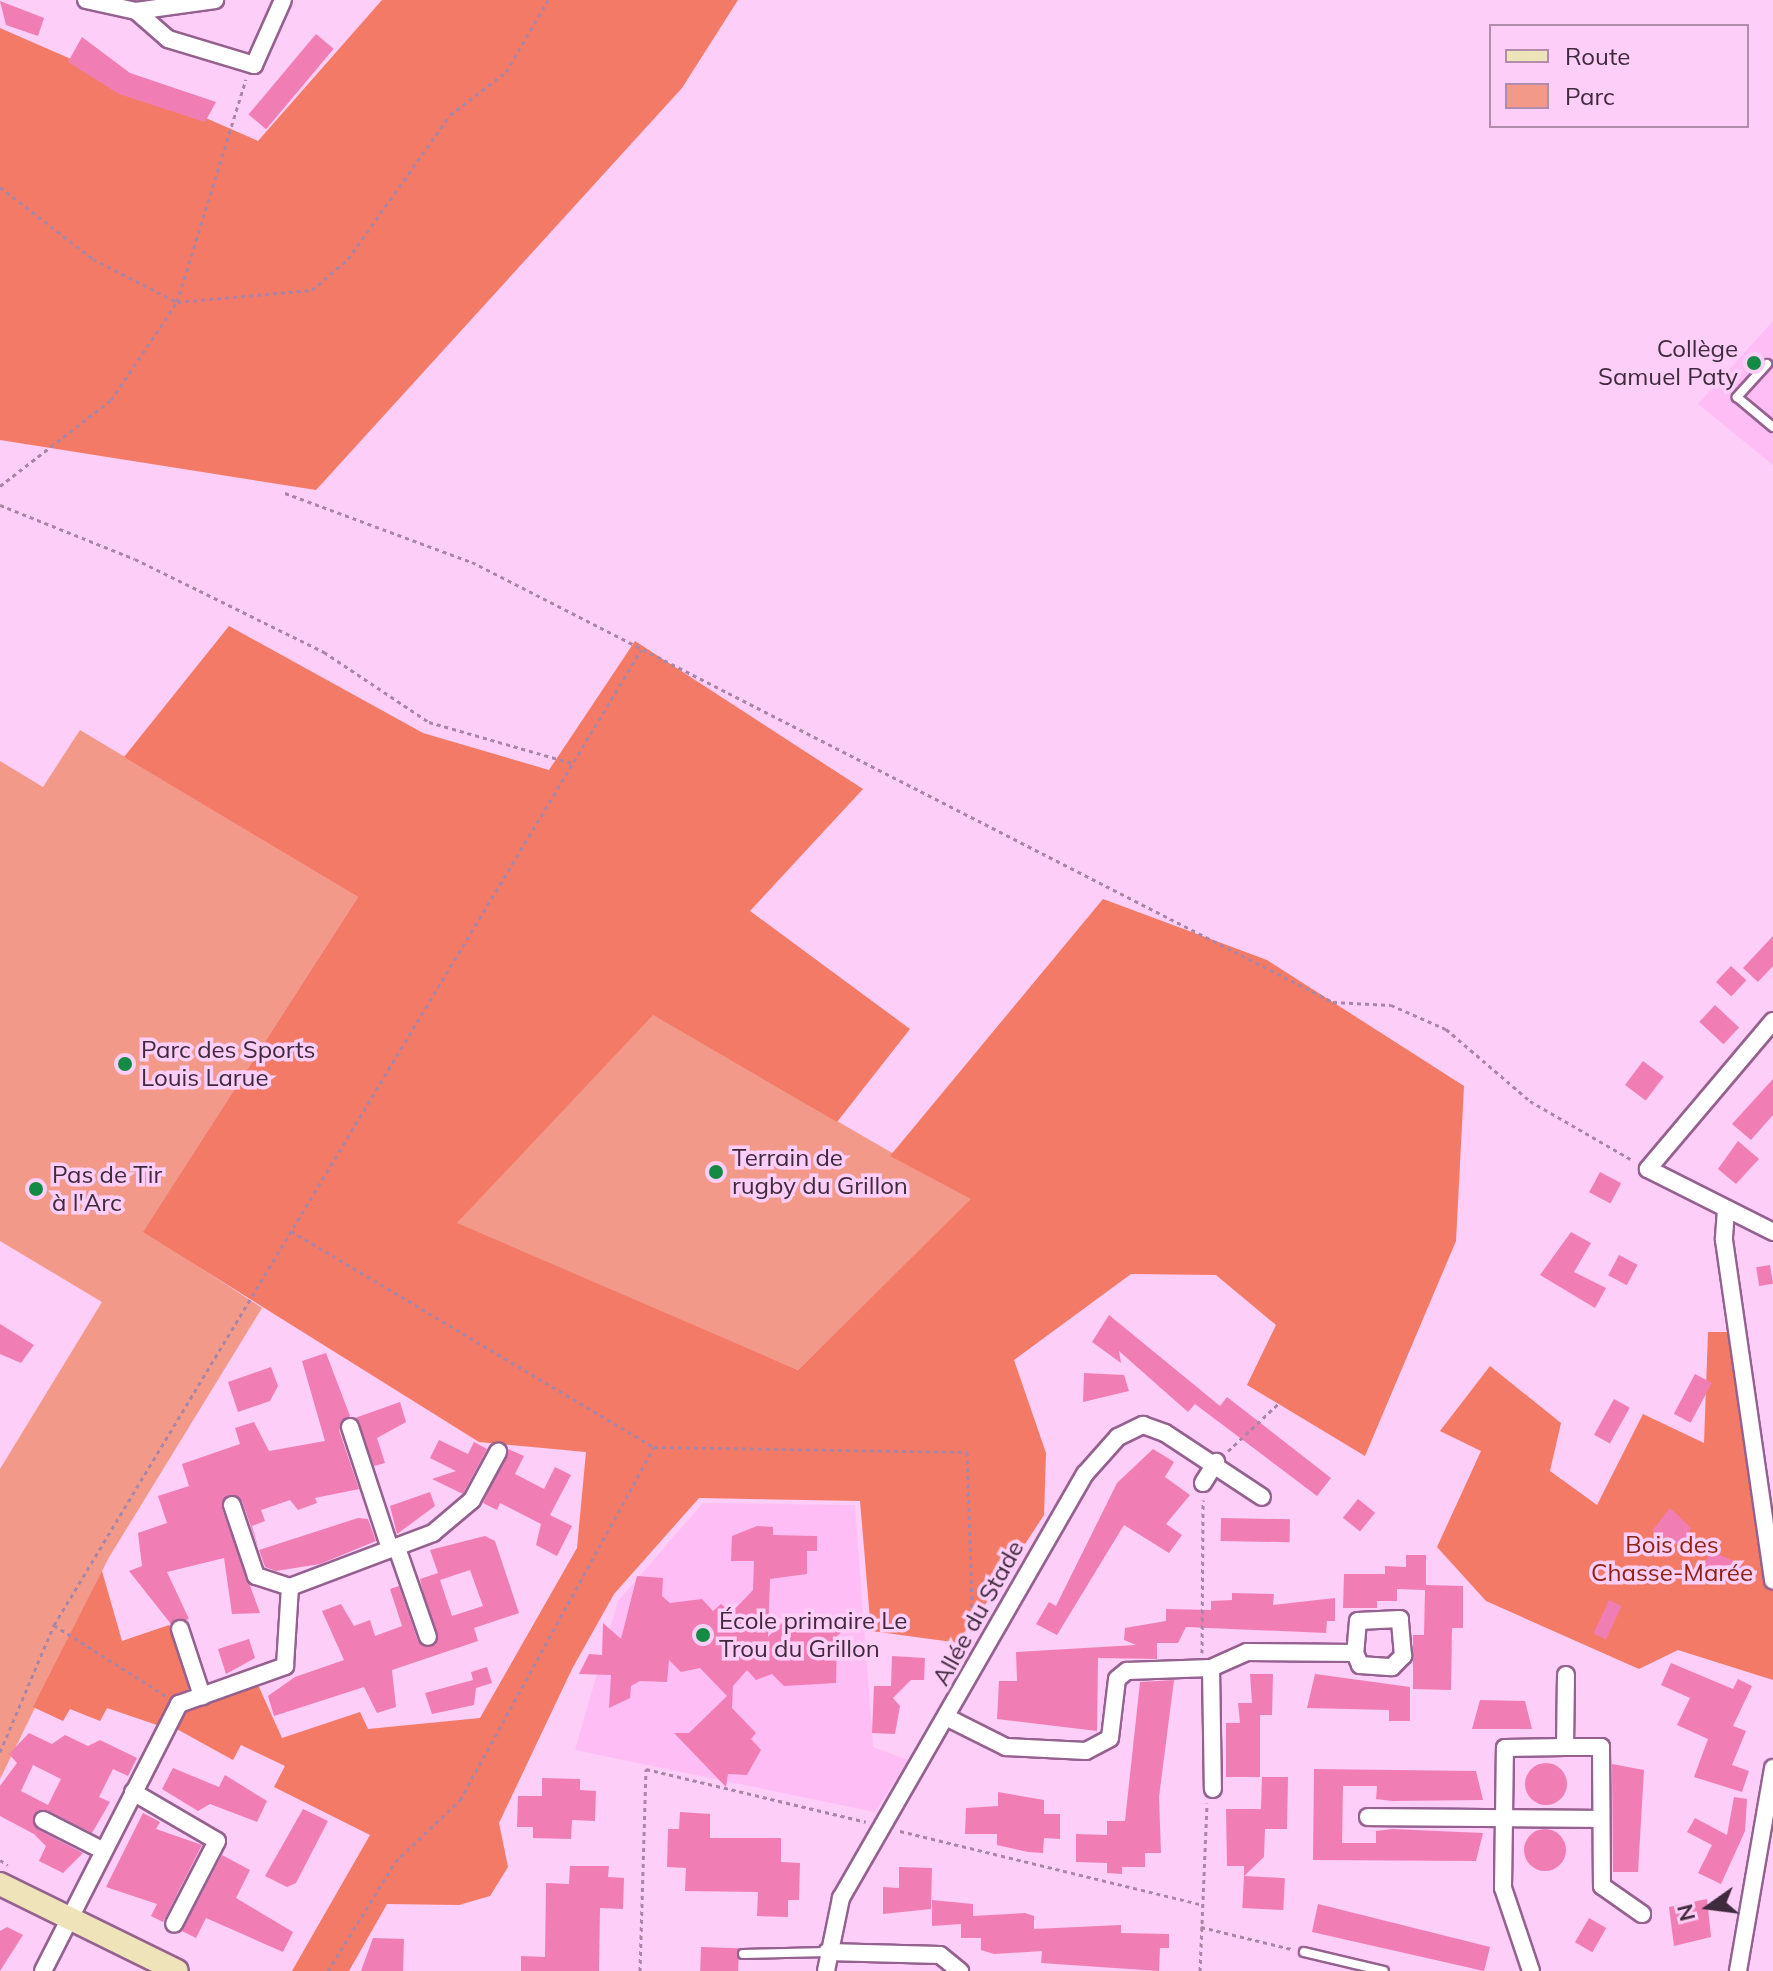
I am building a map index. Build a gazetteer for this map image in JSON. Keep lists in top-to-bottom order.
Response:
{
  "streets": {
    "street": ["Allée du Stade"]
  },
  "parks": ["Bois des Chasse-Marée"],
  "places": [
    "Collège Samuel Paty",
    "Parc des Sports Louis Larue",
    "Terrain de rugby du Grillon",
    "Pas de Tir à l'Arc",
    "École primaire Le Trou du Grillon"
  ],
  "legend": ["Route", "Parc"],
  "north": "left"
}
